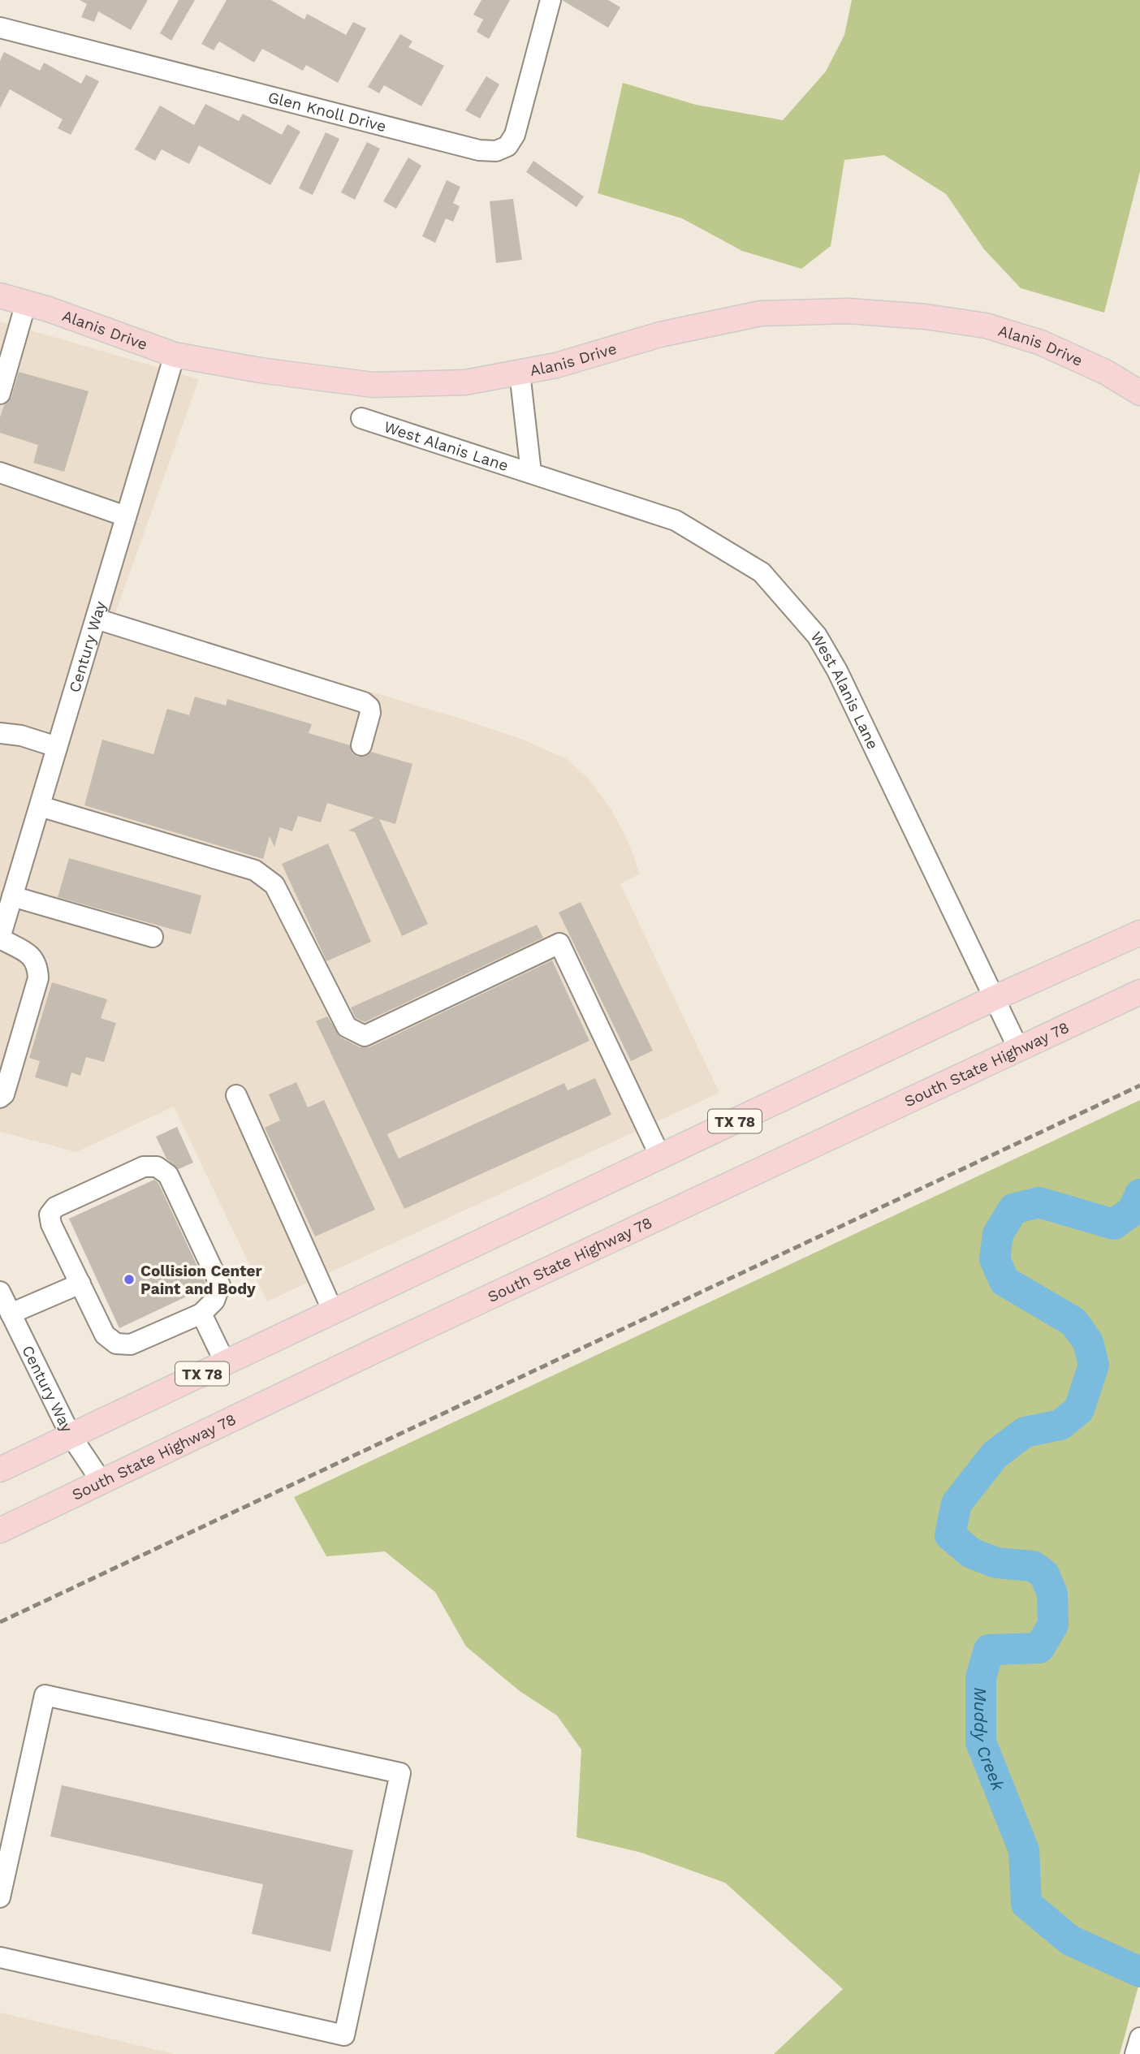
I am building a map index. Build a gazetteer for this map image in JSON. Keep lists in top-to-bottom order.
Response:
{
  "streets": {
    "main road": ["Alanis Drive", "South State Highway 78", "TX 78"],
    "street": ["Glen Knoll Drive", "West Alanis Lane", "Century Way"]
  },
  "crossings": [
    ["Alanis Drive", "West Alanis Lane"],
    ["Alanis Drive", "Century Way"],
    ["West Alanis Lane", "South State Highway 78"],
    ["West Alanis Lane", "TX 78"],
    ["Century Way", "South State Highway 78"],
    ["Century Way", "TX 78"]
  ],
  "water": ["Muddy Creek"],
  "places": ["Collision Center Paint and Body"]
}
